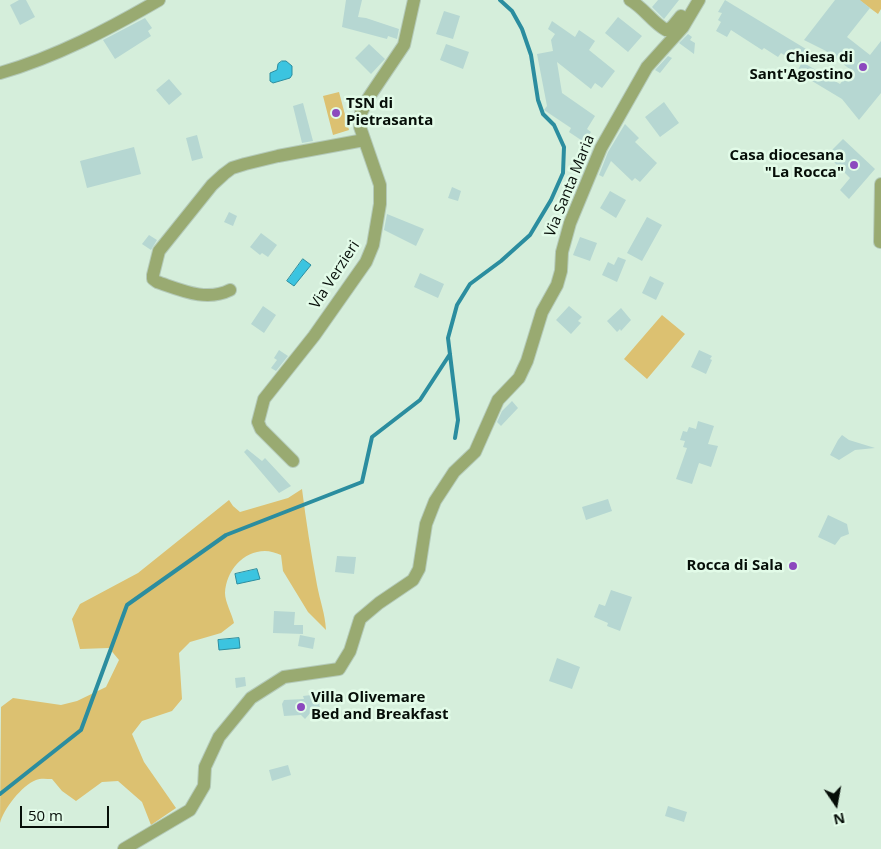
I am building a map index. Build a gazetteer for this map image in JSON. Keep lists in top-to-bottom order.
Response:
{
  "streets": {
    "street": ["Via Santa Maria", "Via Verzieri"]
  },
  "places": [
    "Chiesa di Sant'Agostino",
    "TSN di Pietrasanta",
    "Casa diocesana \"La Rocca\"",
    "Rocca di Sala",
    "Villa Olivemare Bed and Breakfast"
  ],
  "scale_bar": "50 m",
  "north": "bottom"
}
